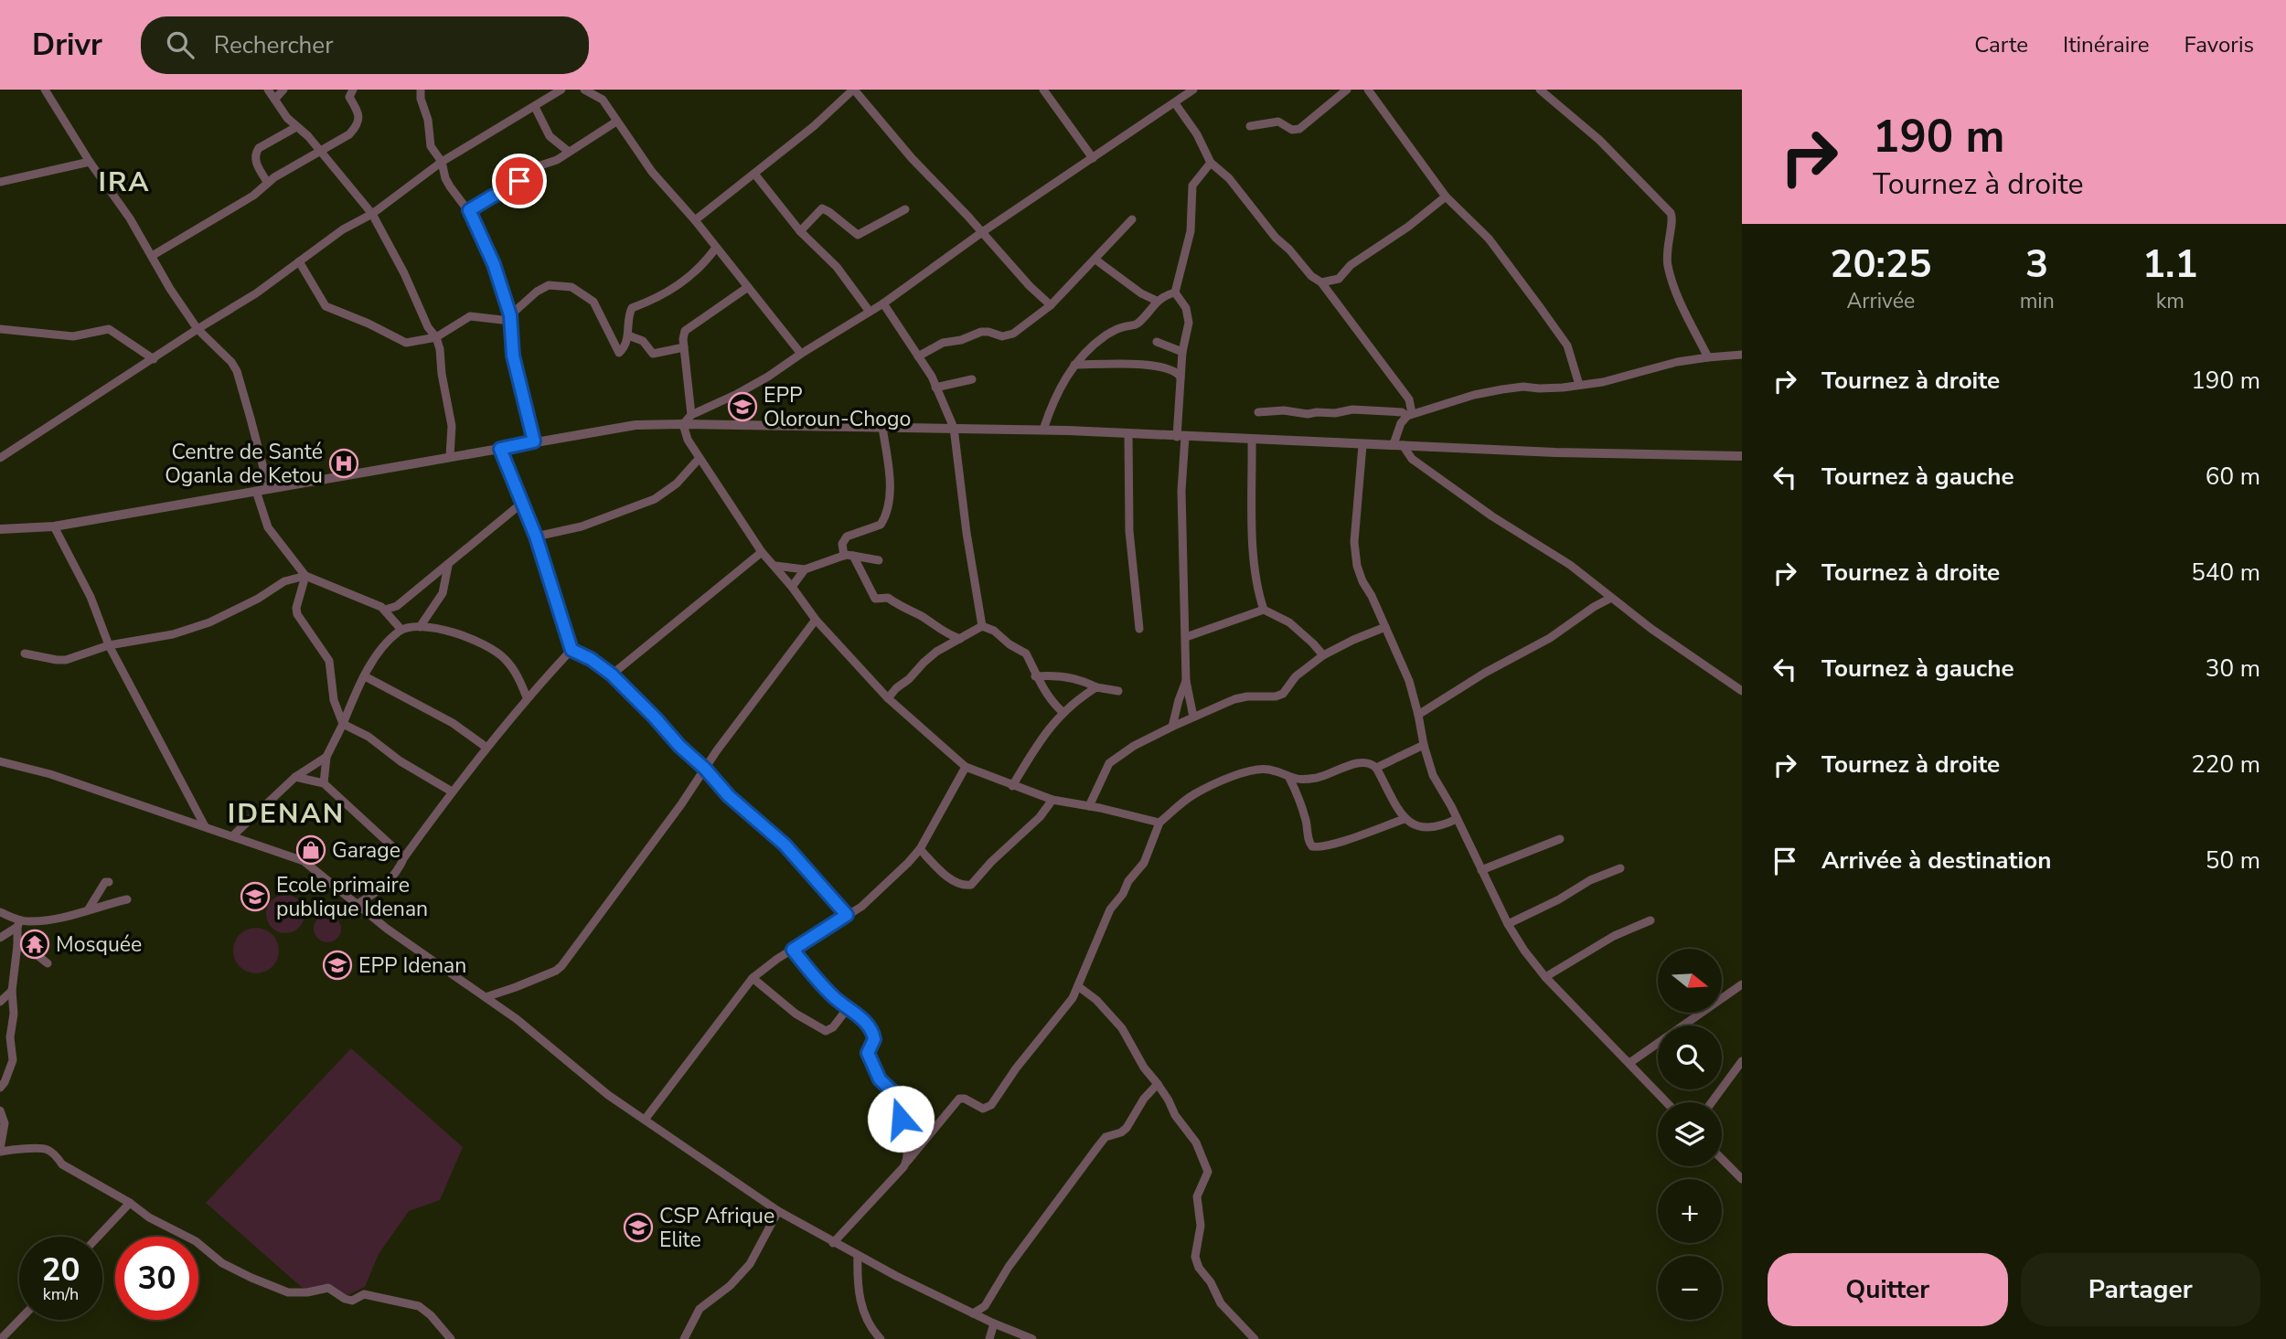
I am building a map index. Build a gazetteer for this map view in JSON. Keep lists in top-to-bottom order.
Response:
{
  "districts": ["IRA", "IDENAN"],
  "places": {
    "school or university": [
      "EPP Oloroun-Chogo",
      "Ecole primaire publique Idenan",
      "EPP Idenan",
      "CSP Afrique Elite"
    ],
    "hospital": ["Centre de Santé Oganla de Ketou"],
    "shop": ["Garage"],
    "temple": ["Mosquée"]
  },
  "north": "right",
  "page": {
    "header": "Drivr",
    "search": "Rechercher",
    "nav": ["Carte", "Itinéraire", "Favoris"],
    "turn": ["190 m", "Tournez à droite"],
    "eta": [
      "20:25",
      "Arrivée",
      "3",
      "min",
      "1.1",
      "km"
    ],
    "list": [
      {
        "name": "Tournez à droite",
        "value": "190 m"
      },
      {
        "name": "Tournez à gauche",
        "value": "60 m"
      },
      {
        "name": "Tournez à droite",
        "value": "540 m"
      },
      {
        "name": "Tournez à gauche",
        "value": "30 m"
      },
      {
        "name": "Tournez à droite",
        "value": "220 m"
      },
      {
        "name": "Arrivée à destination",
        "value": "50 m"
      }
    ],
    "map_buttons": ["+", "−"],
    "speed": "20 km/h",
    "limit": "30",
    "buttons": ["Quitter", "Partager"]
  }
}
